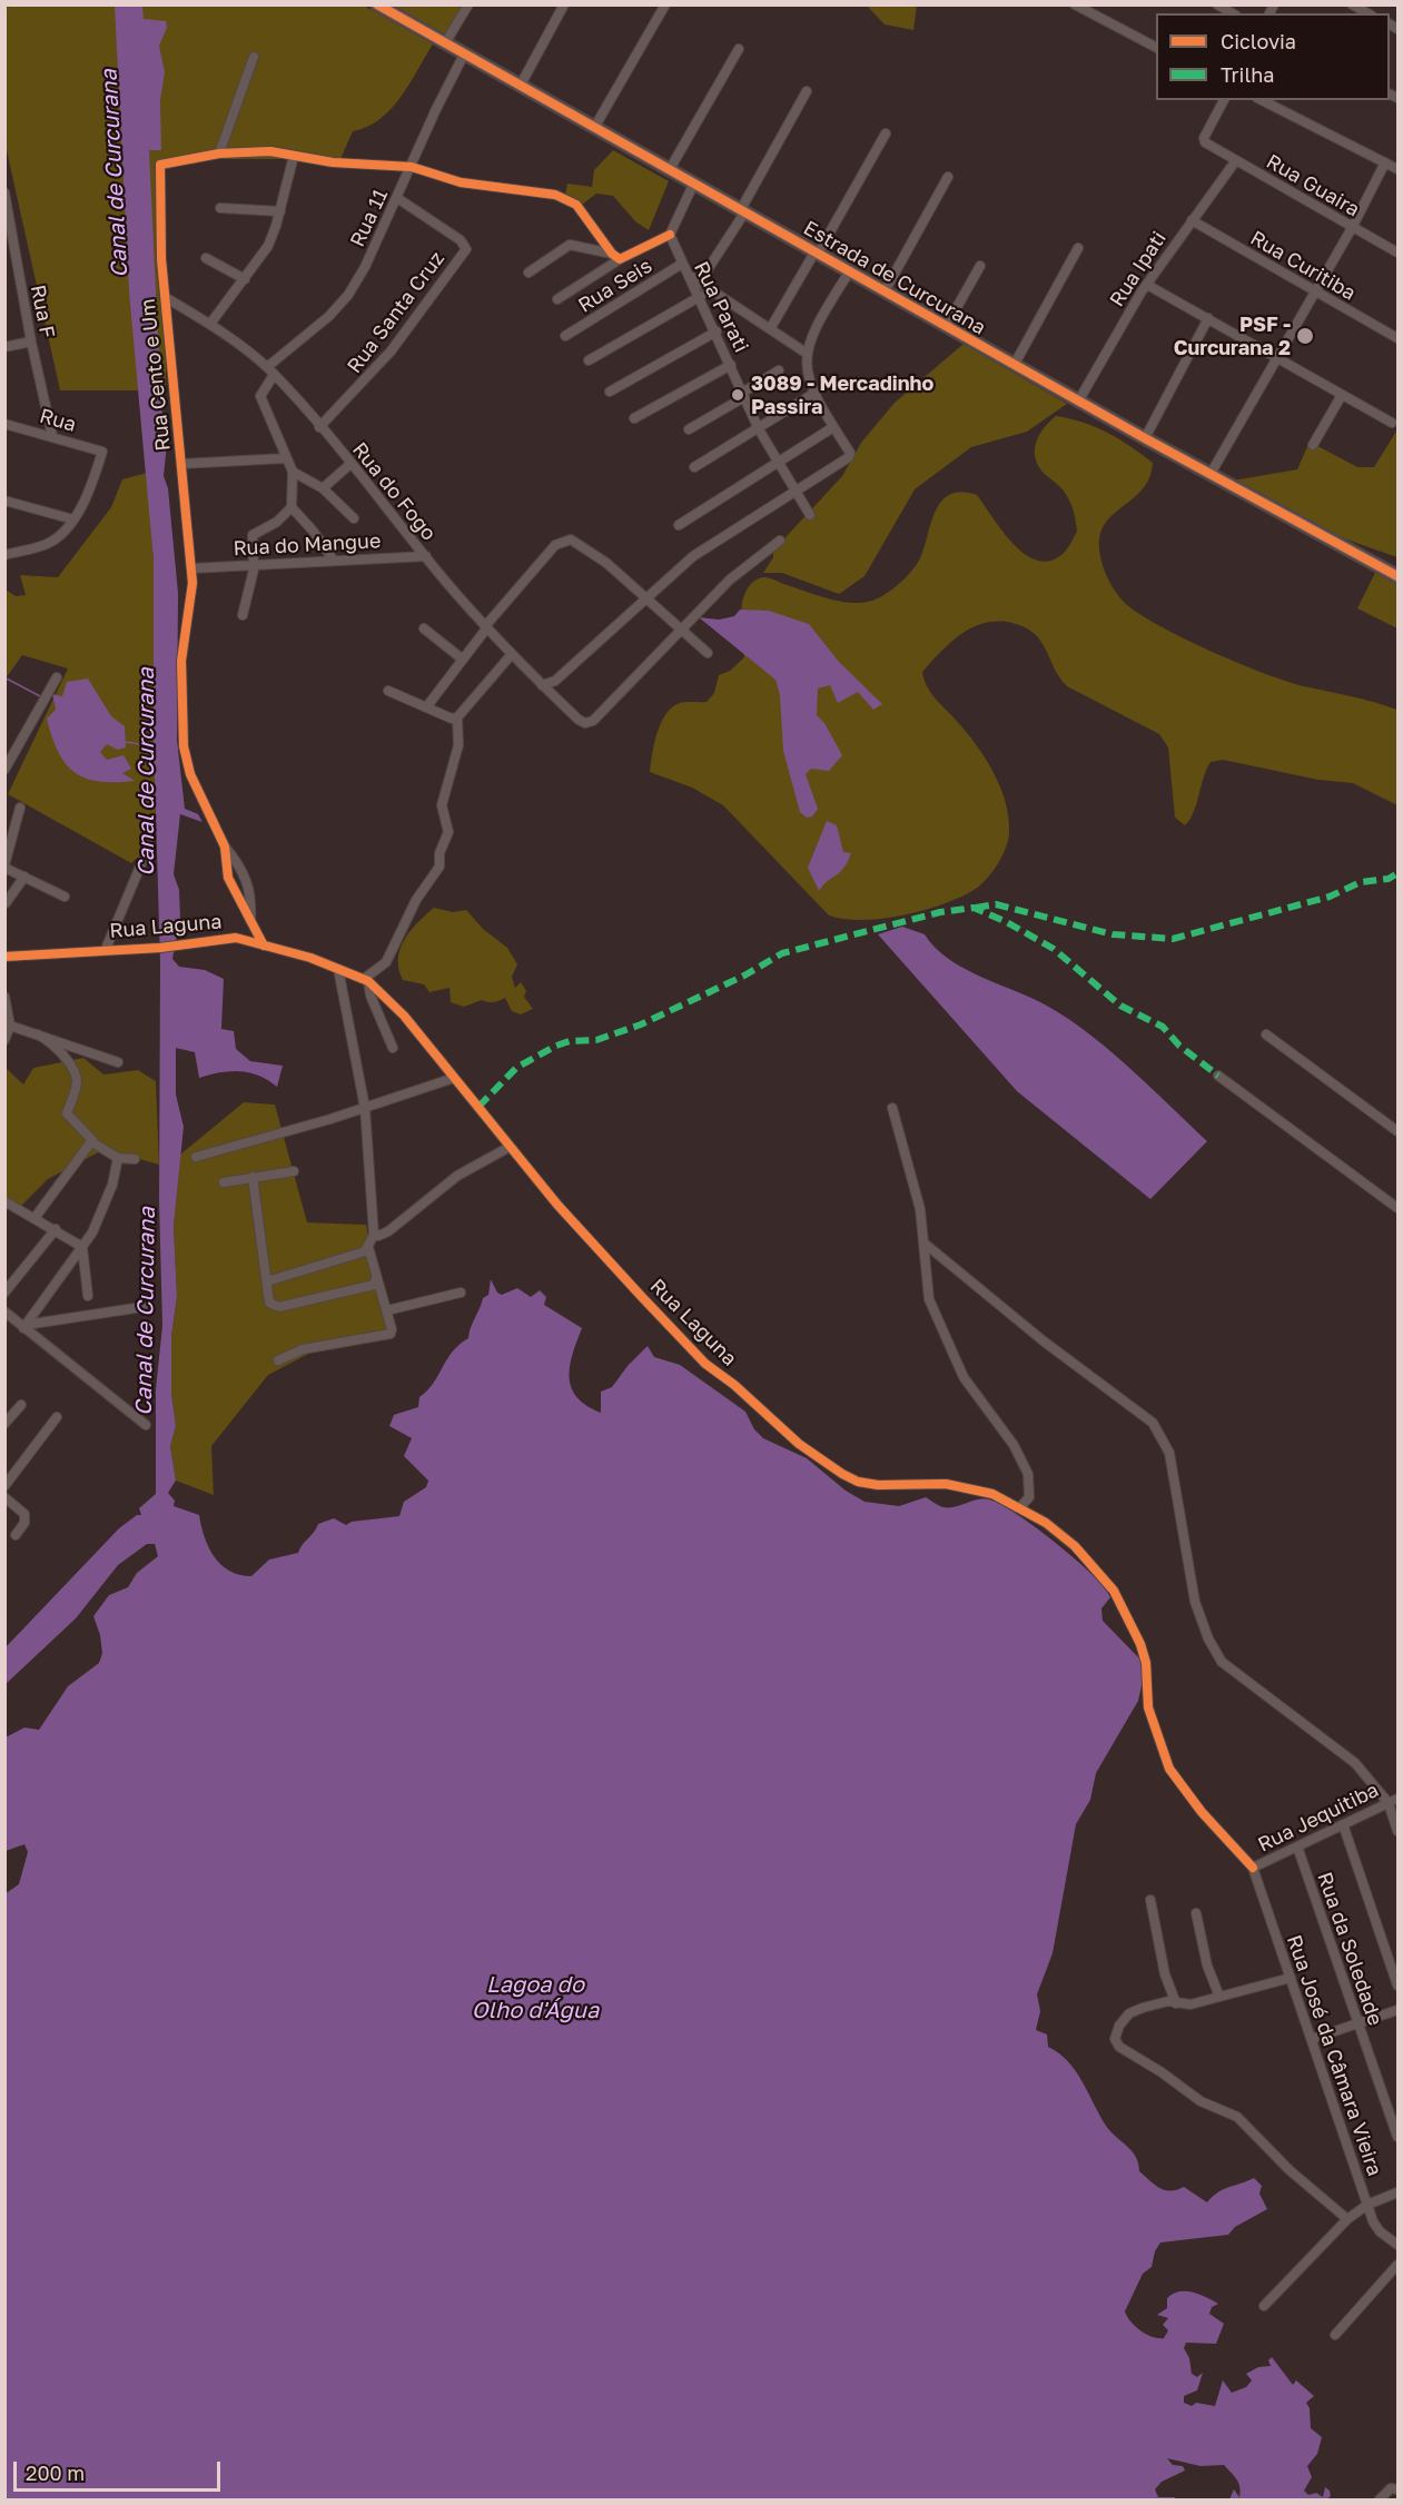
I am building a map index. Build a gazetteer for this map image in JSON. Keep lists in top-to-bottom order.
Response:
{
  "streets": {
    "main road": ["Estrada de Curcurana"],
    "street": [
      "Rua Guaira",
      "Rua 11",
      "Rua Curitiba",
      "Rua Ipati",
      "Rua Seis",
      "Rua Parati",
      "Rua F",
      "Rua Santa Cruz",
      "Rua Cento e Um",
      "Rua",
      "Rua do Fogo",
      "Rua do Mangue",
      "Rua Laguna",
      "Rua Jequitiba",
      "Rua da Soledade",
      "Rua José da Câmara Vieira"
    ]
  },
  "crossings": [
    ["Rua Guaira", "Rua Ipati"],
    ["Rua 11", "Estrada de Curcurana"],
    ["Rua 11", "Rua Santa Cruz"],
    ["Rua 11", "Rua do Fogo"],
    ["Rua Curitiba", "Rua Ipati"],
    ["Rua Ipati", "Estrada de Curcurana"],
    ["Rua Seis", "Rua Parati"],
    ["Rua F", "Rua"],
    ["Rua Santa Cruz", "Rua do Fogo"],
    ["Rua Cento e Um", "Rua do Fogo"],
    ["Rua Cento e Um", "Rua do Mangue"],
    ["Rua do Fogo", "Rua do Mangue"],
    ["Rua Laguna", "Rua Jequitiba"],
    ["Rua Laguna", "Rua José da Câmara Vieira"],
    ["Rua Jequitiba", "Rua da Soledade"],
    ["Rua Jequitiba", "Rua José da Câmara Vieira"]
  ],
  "water": ["Canal de Curcurana", "Lagoa do Olho d'Água"],
  "places": ["PSF - Curcurana 2", "3089 - Mercadinho Passira"],
  "legend": ["Ciclovia", "Trilha"],
  "scale_bar": "200 m"
}
